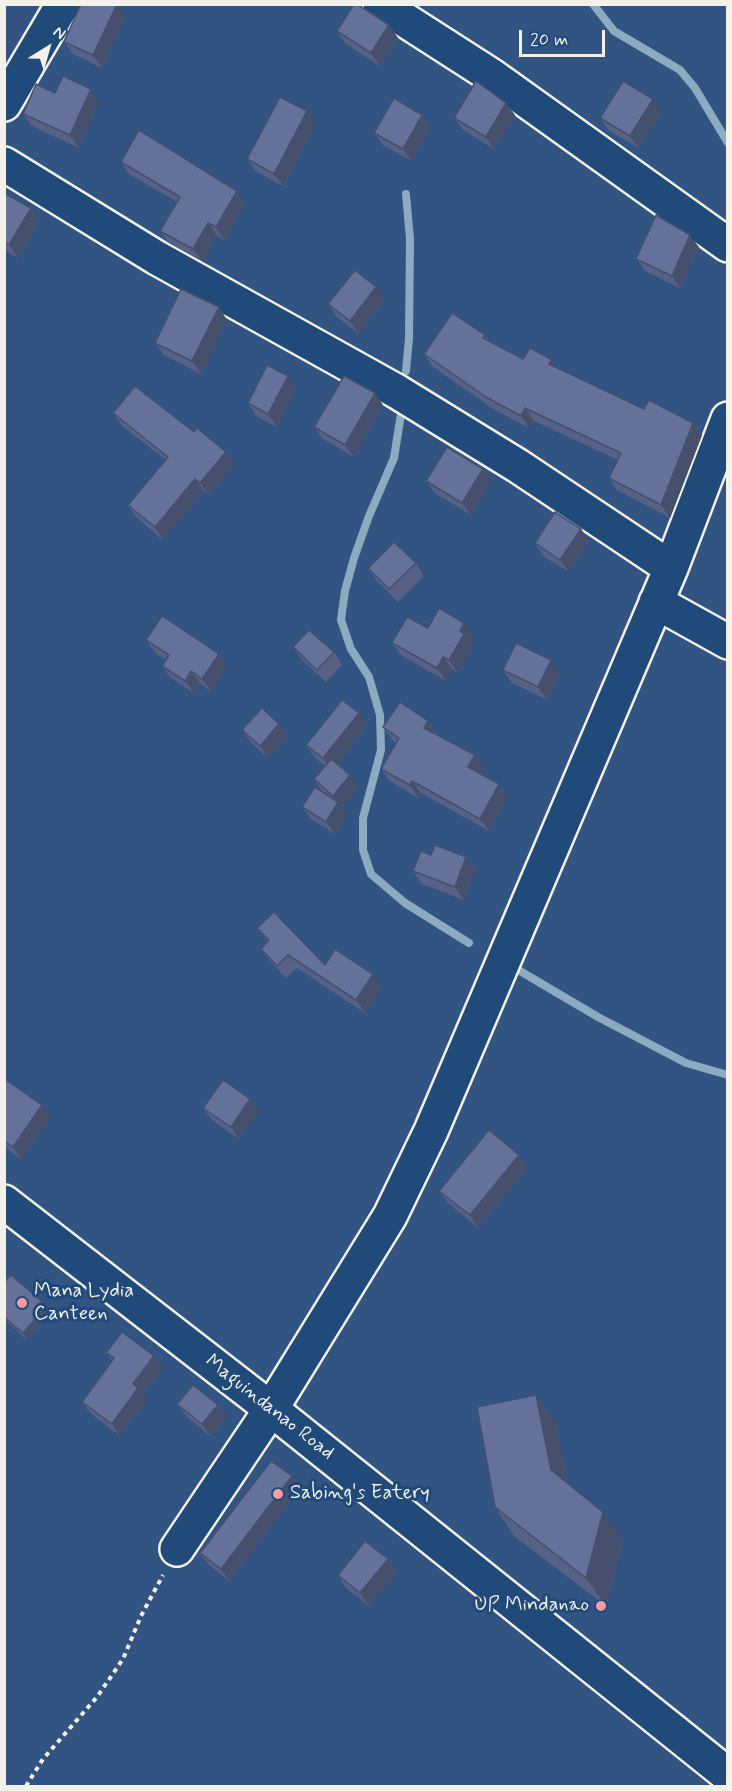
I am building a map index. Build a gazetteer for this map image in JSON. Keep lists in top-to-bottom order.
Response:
{
  "streets": {
    "street": ["Maguindanao Road"]
  },
  "places": ["Mana Lydia Canteen", "Sabing's Eatery", "UP Mindanao"],
  "scale_bar": "20 m",
  "north": "top right"
}
